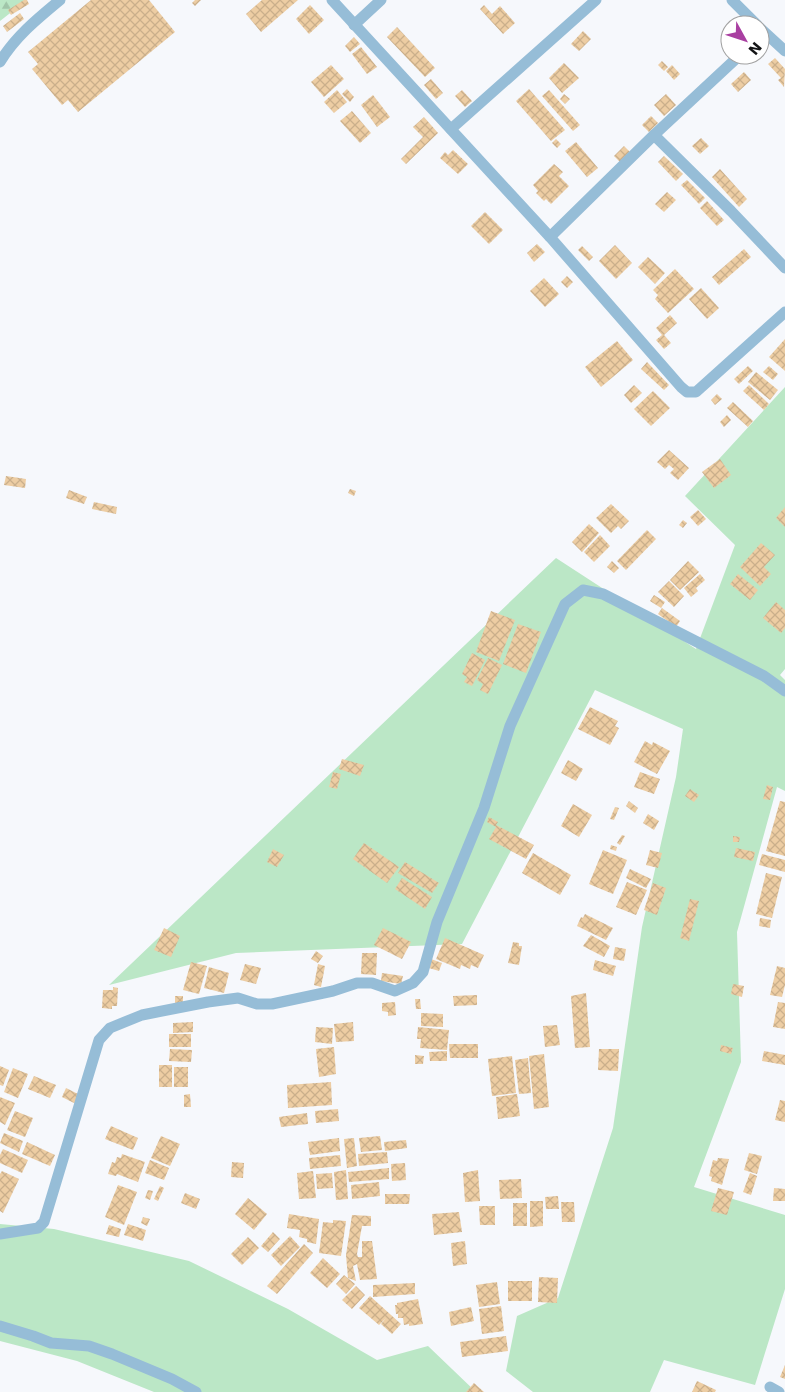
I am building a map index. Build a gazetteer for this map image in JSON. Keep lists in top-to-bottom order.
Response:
{
  "north": "bottom right"
}
